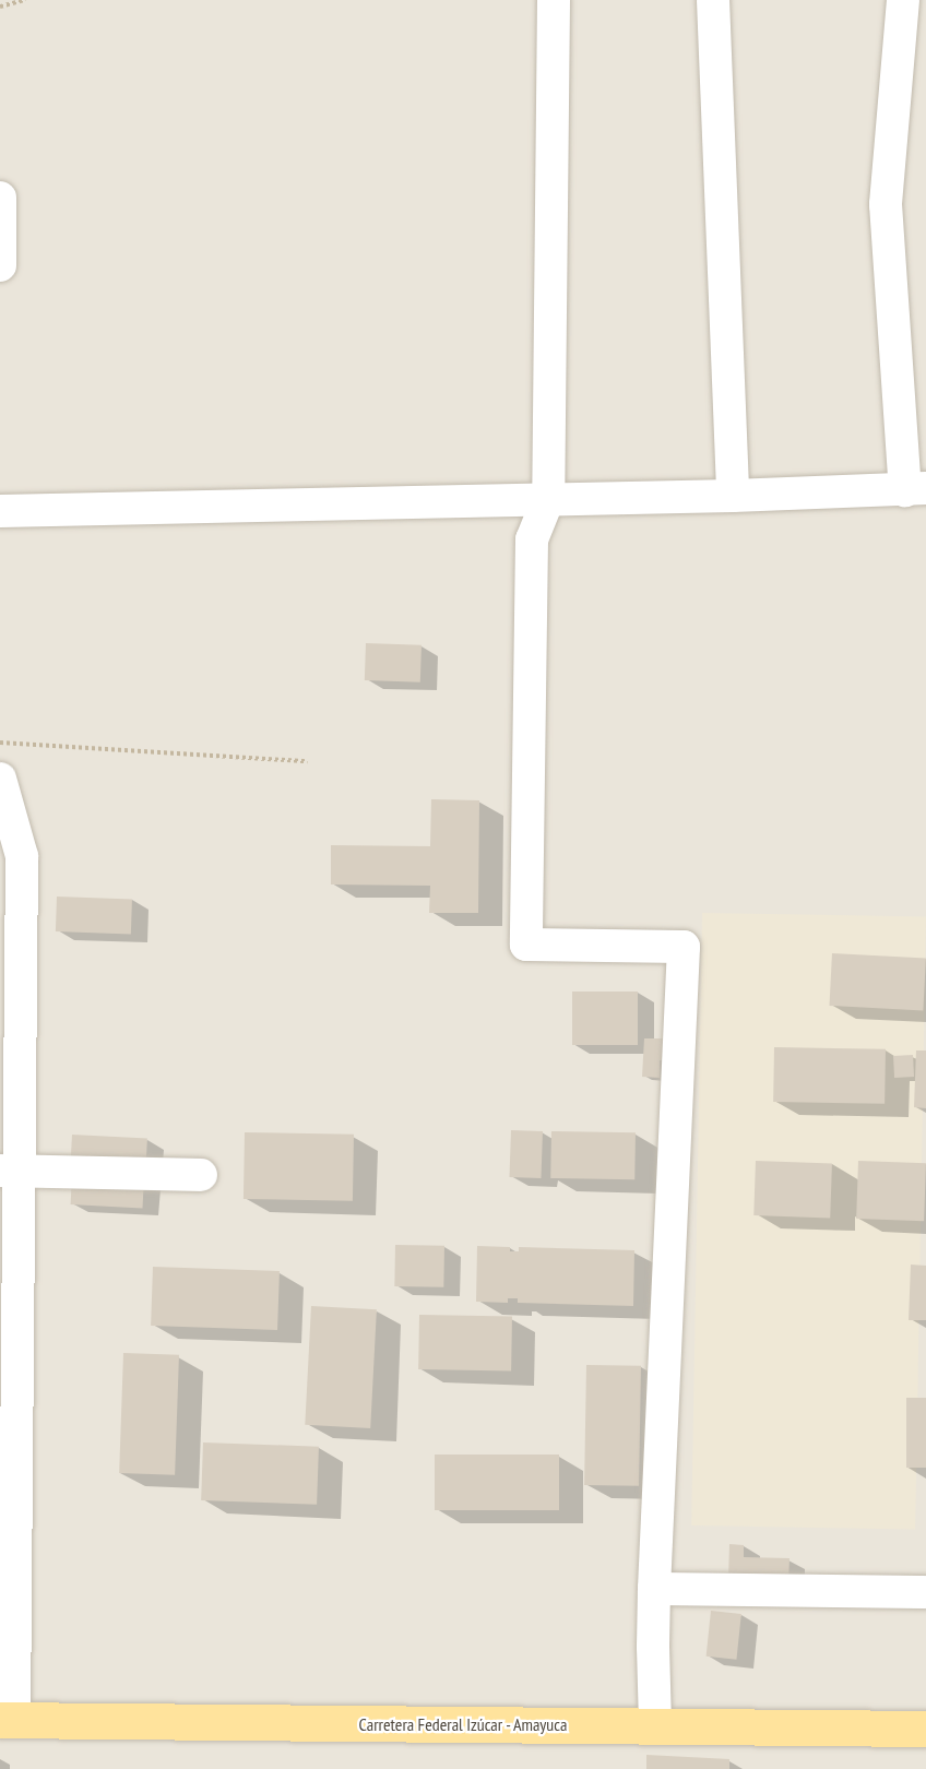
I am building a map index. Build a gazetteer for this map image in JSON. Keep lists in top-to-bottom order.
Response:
{
  "streets": {
    "main road": ["Carretera Federal Izúcar - Amayuca"]
  }
}
